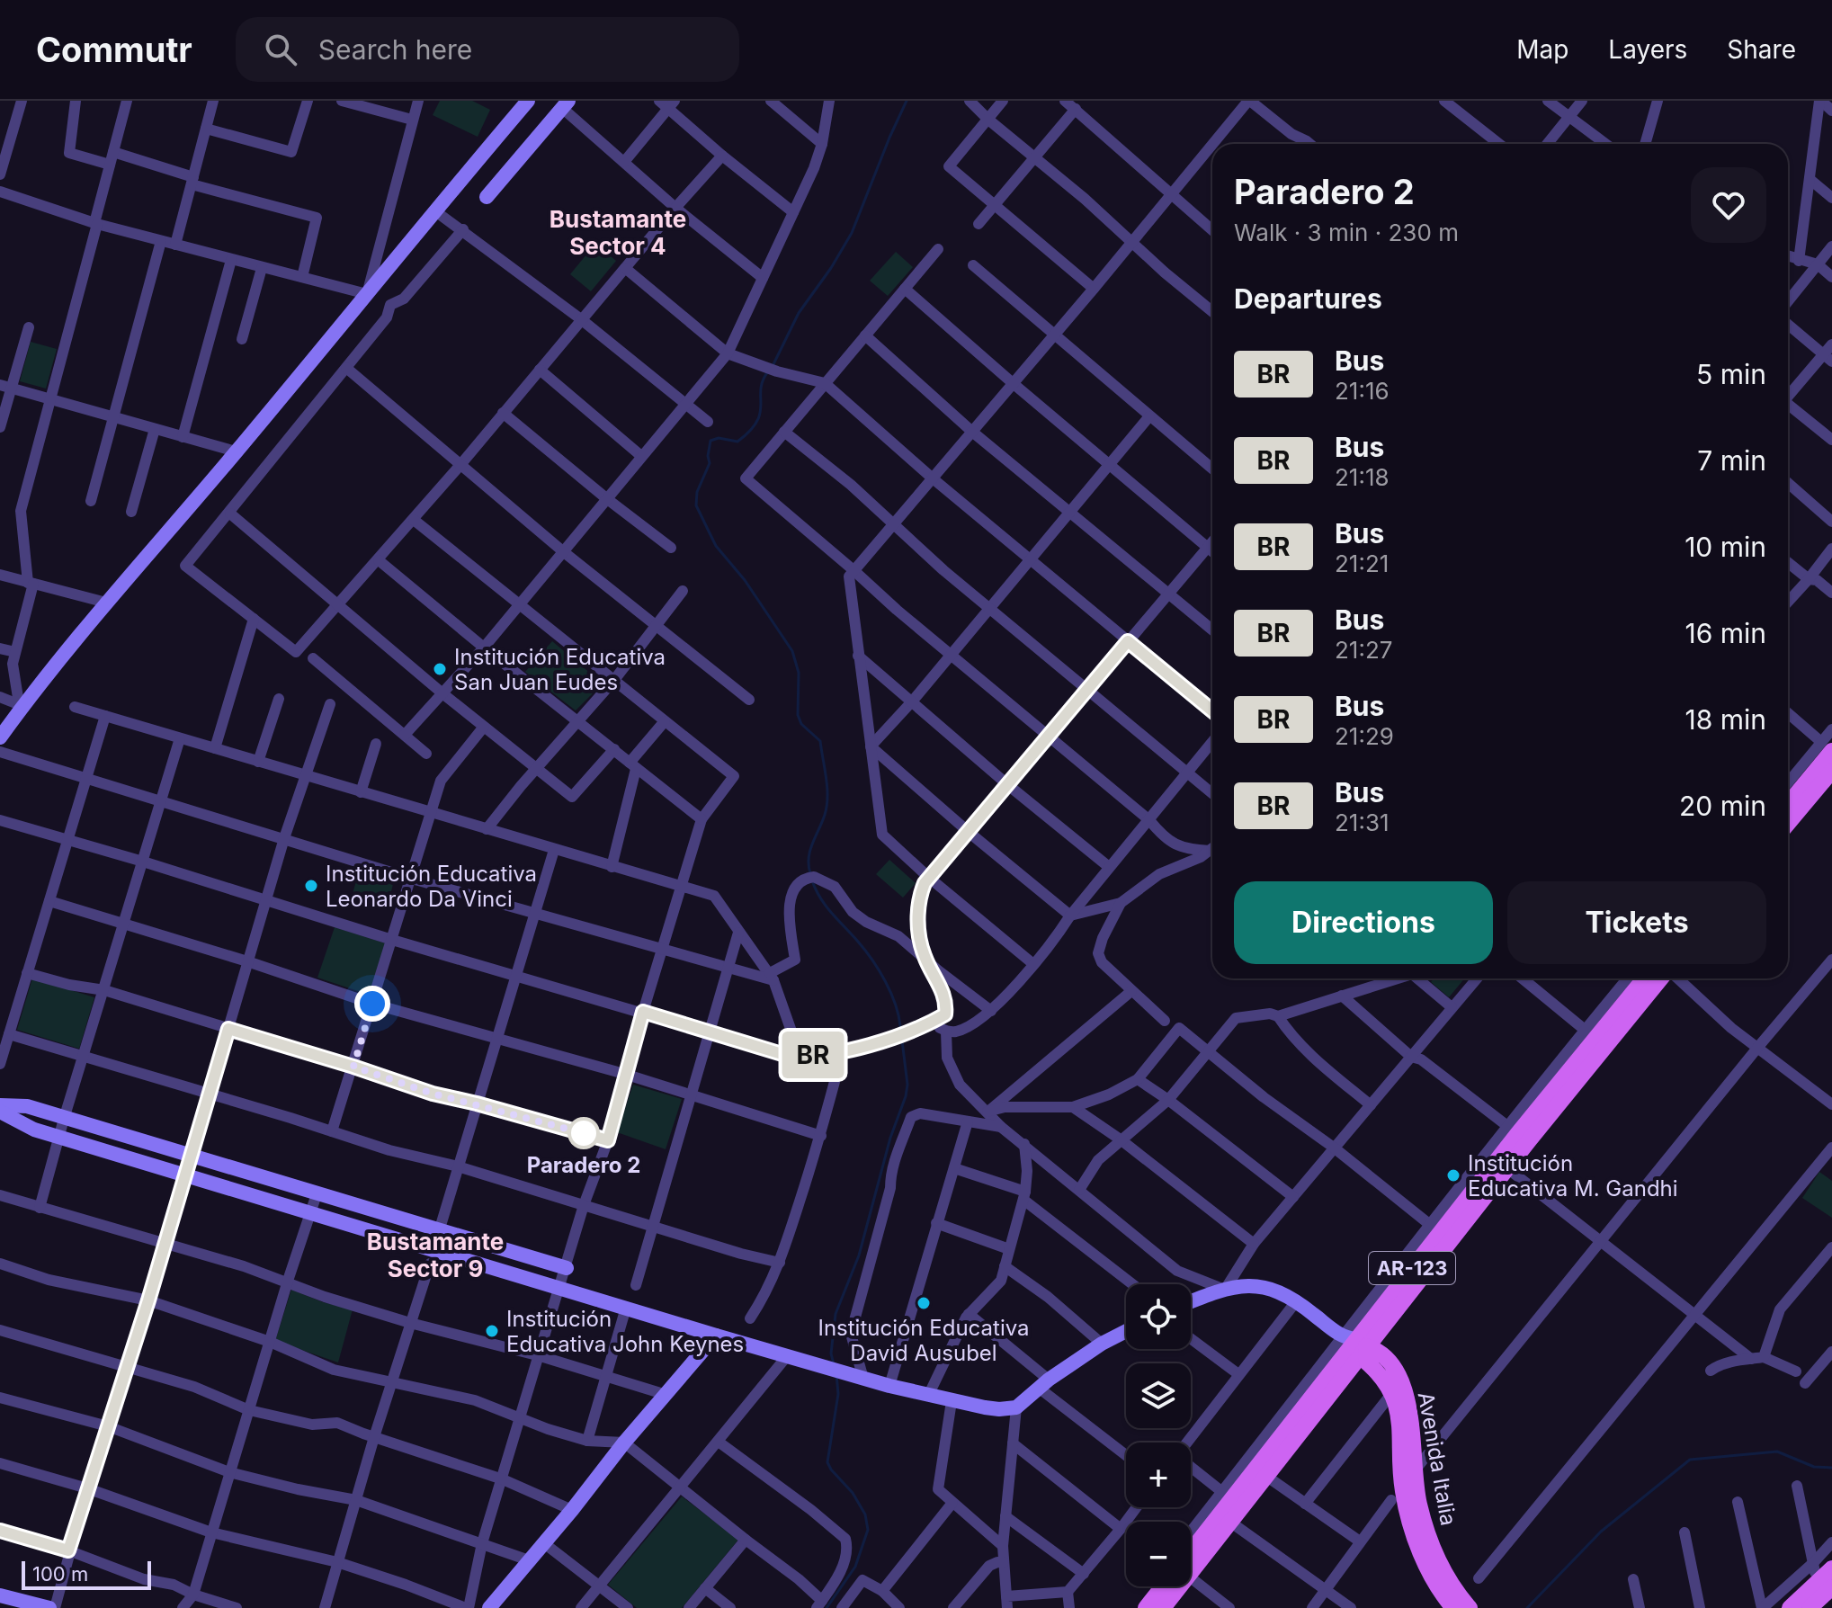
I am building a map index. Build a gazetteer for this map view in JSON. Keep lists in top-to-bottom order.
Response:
{
  "streets": {
    "main road": ["AR-123", "Avenida Italia"]
  },
  "crossings": [
    ["AR-123", "Avenida Italia"]
  ],
  "districts": ["Bustamante Sector 4", "Bustamante Sector 9"],
  "places": [
    "Institución Educativa San Juan Eudes",
    "Institución Educativa Leonardo Da Vinci",
    "Paradero 2",
    "Institución Educativa M. Gandhi",
    "Institución Educativa David Ausubel",
    "Institución Educativa John Keynes"
  ],
  "lines": ["bus line BR"],
  "scale_bar": "100 m",
  "page": {
    "header": "Commutr",
    "search": "Search here",
    "nav": ["Map", "Layers", "Share"],
    "on_map": "BR",
    "heading": [
      ["Paradero 2", "Walk · 3 min · 230 m"],
      "Departures"
    ],
    "list": [
      {
        "mark": "BR",
        "name": "Bus",
        "note": "21:16",
        "value": "5 min"
      },
      {
        "mark": "BR",
        "name": "Bus",
        "note": "21:18",
        "value": "7 min"
      },
      {
        "mark": "BR",
        "name": "Bus",
        "note": "21:21",
        "value": "10 min"
      },
      {
        "mark": "BR",
        "name": "Bus",
        "note": "21:27",
        "value": "16 min"
      },
      {
        "mark": "BR",
        "name": "Bus",
        "note": "21:29",
        "value": "18 min"
      },
      {
        "mark": "BR",
        "name": "Bus",
        "note": "21:31",
        "value": "20 min"
      }
    ],
    "buttons": ["Directions", "Tickets"],
    "map_buttons": ["+", "−"],
    "scale": "100 m"
  }
}
